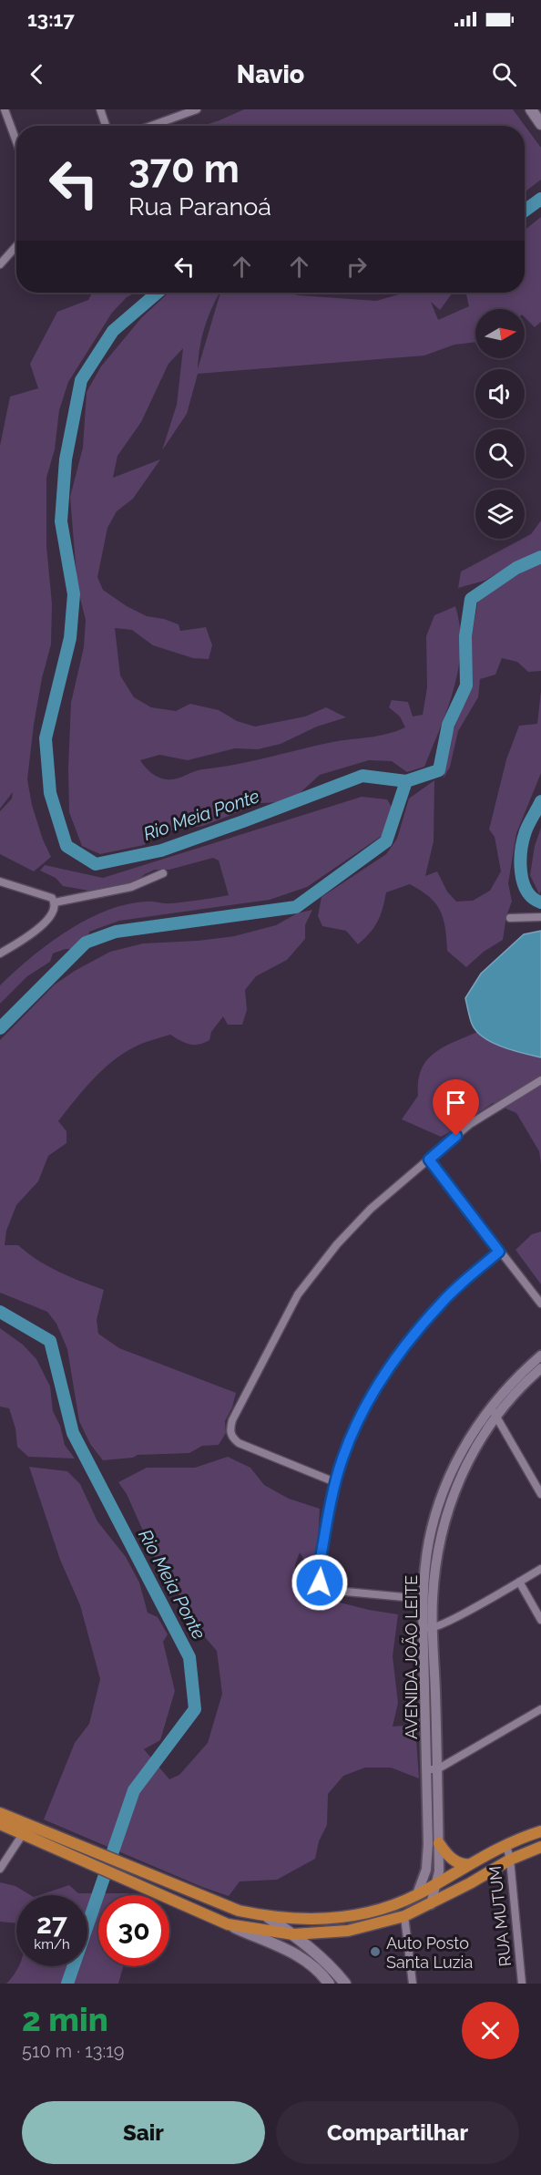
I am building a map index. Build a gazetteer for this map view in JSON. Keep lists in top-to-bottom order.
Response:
{
  "streets": {
    "street": ["AVENIDA JOÃO LEITE", "RUA MUTUM"]
  },
  "water": ["Rio Meia Ponte"],
  "places": ["Auto Posto Santa Luzia"],
  "north": "right",
  "page": {
    "status": "13:17",
    "header": "Navio",
    "turn": ["370 m", "Rua Paranoá"],
    "speed": "27 km/h",
    "limit": "30",
    "heading": ["2 min", "510 m · 13:19"],
    "buttons": ["Sair", "Compartilhar"]
  }
}
